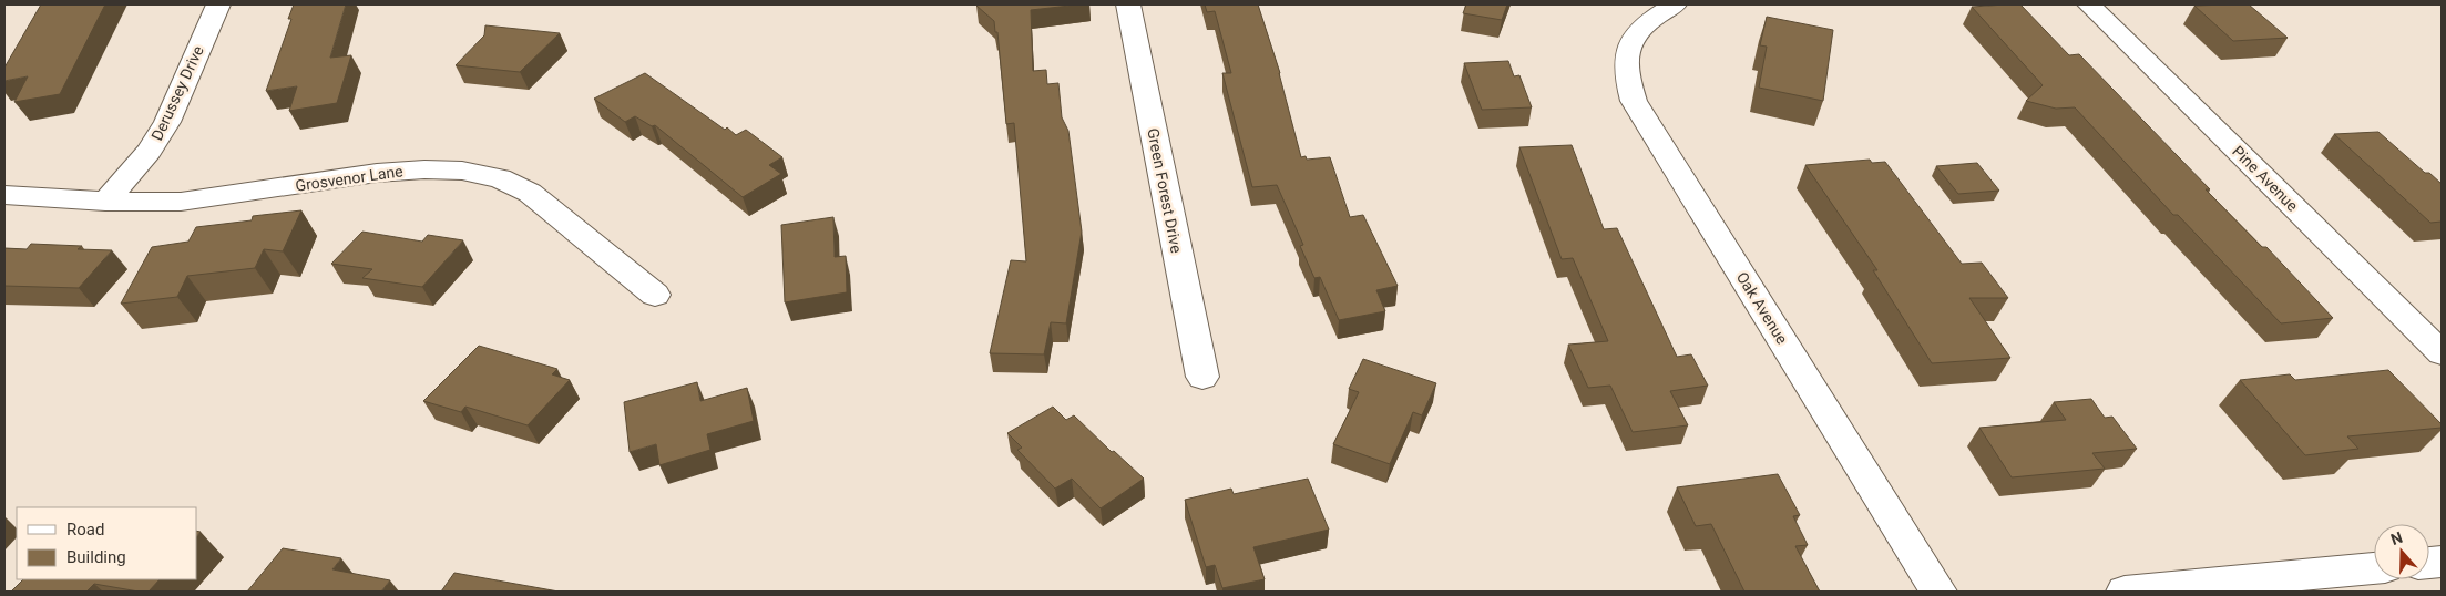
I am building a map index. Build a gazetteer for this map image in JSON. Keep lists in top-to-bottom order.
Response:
{
  "streets": {
    "street": [
      "Derussey Drive",
      "Grosvenor Lane",
      "Pine Avenue",
      "Green Forest Drive",
      "Oak Avenue"
    ]
  },
  "crossings": [
    ["Derussey Drive", "Grosvenor Lane"]
  ],
  "legend": ["Road", "Building"],
  "north": "top"
}
